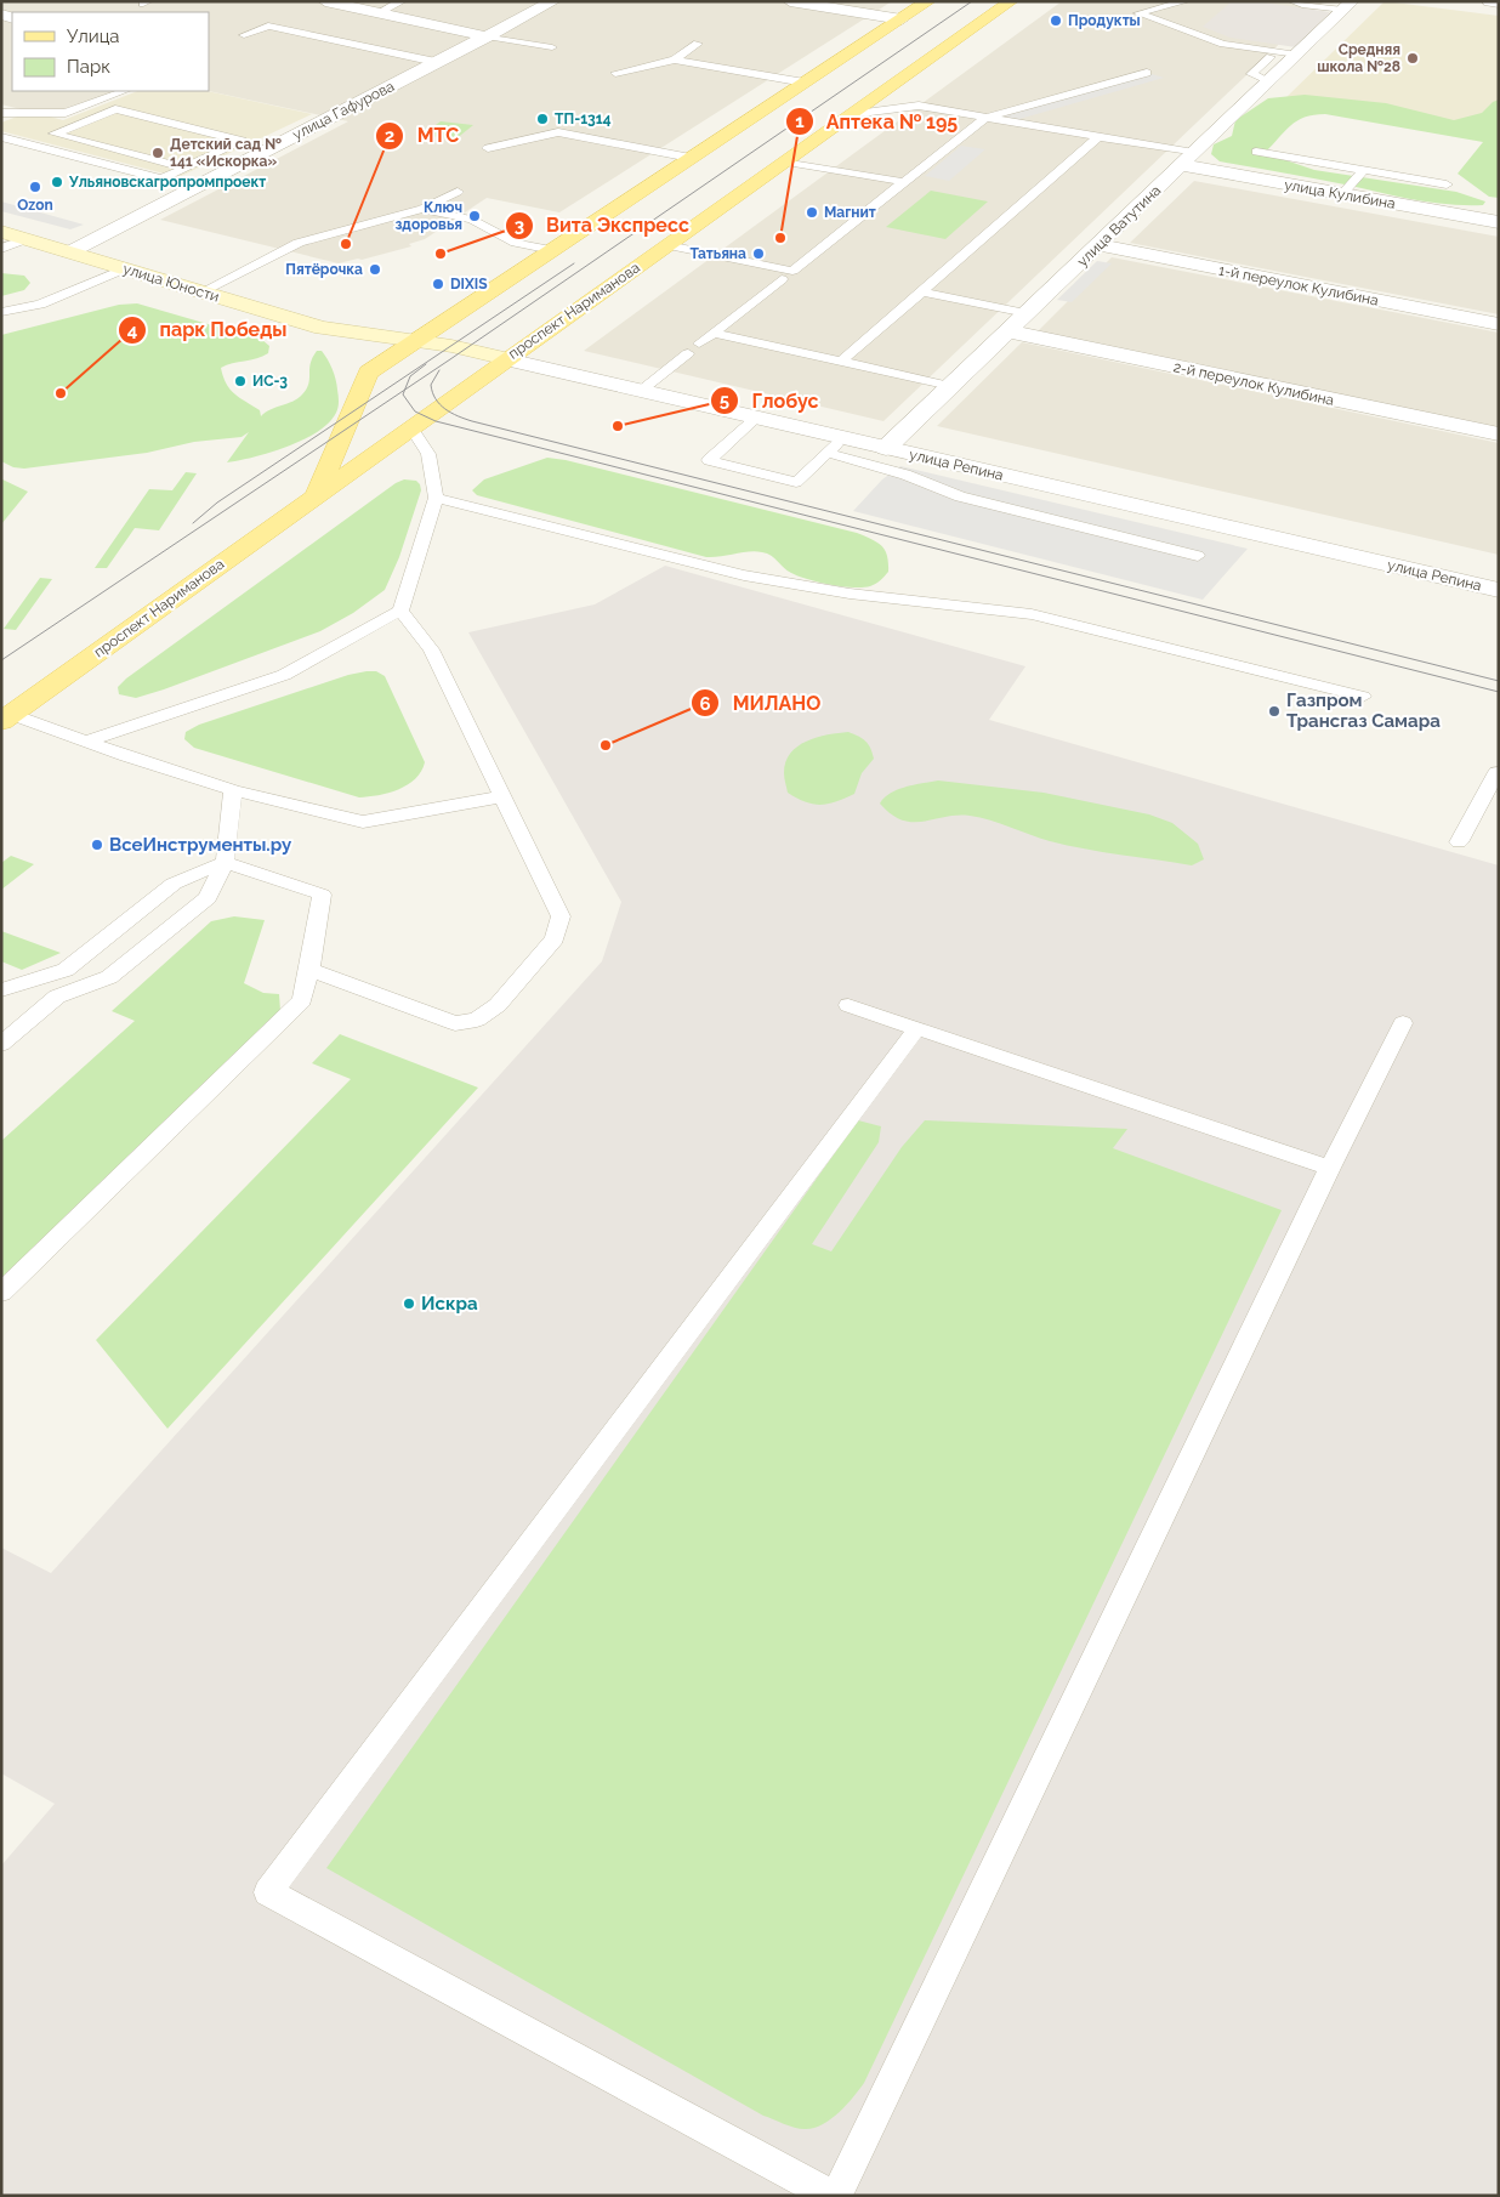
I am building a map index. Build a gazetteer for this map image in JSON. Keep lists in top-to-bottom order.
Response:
{
  "streets": {
    "main road": ["улица Юности", "проспект Нариманова", "улица Репина"],
    "street": [
      "улица Гафурова",
      "улица Кулибина",
      "улица Ватутина",
      "1-й переулок Кулибина",
      "2-й переулок Кулибина"
    ]
  },
  "crossings": [
    ["улица Гафурова", "улица Юности"],
    ["улица Кулибина", "улица Ватутина"],
    ["улица Ватутина", "1-й переулок Кулибина"],
    ["улица Ватутина", "2-й переулок Кулибина"],
    ["улица Ватутина", "улица Репина"],
    ["улица Юности", "улица Репина"],
    ["проспект Нариманова", "улица Репина"]
  ],
  "places": [
    "Продукты",
    "Средняя школа №28",
    "ТП-1314",
    "Детский сад № 141 «Искорка»",
    "Ульяновскагропромпроект",
    "Ozon",
    "Магнит",
    "Ключ здоровья",
    "Аптека № 195",
    "МТС",
    "Вита Экспресс",
    "Татьяна",
    "Пятёрочка",
    "DIXIS",
    "ИС-3",
    "парк Победы",
    "Глобус",
    "Газпром Трансгаз Самара",
    "МИЛАНО",
    "ВсеИнструменты.ру",
    "Искра"
  ],
  "legend": ["Улица", "Парк"]
}
